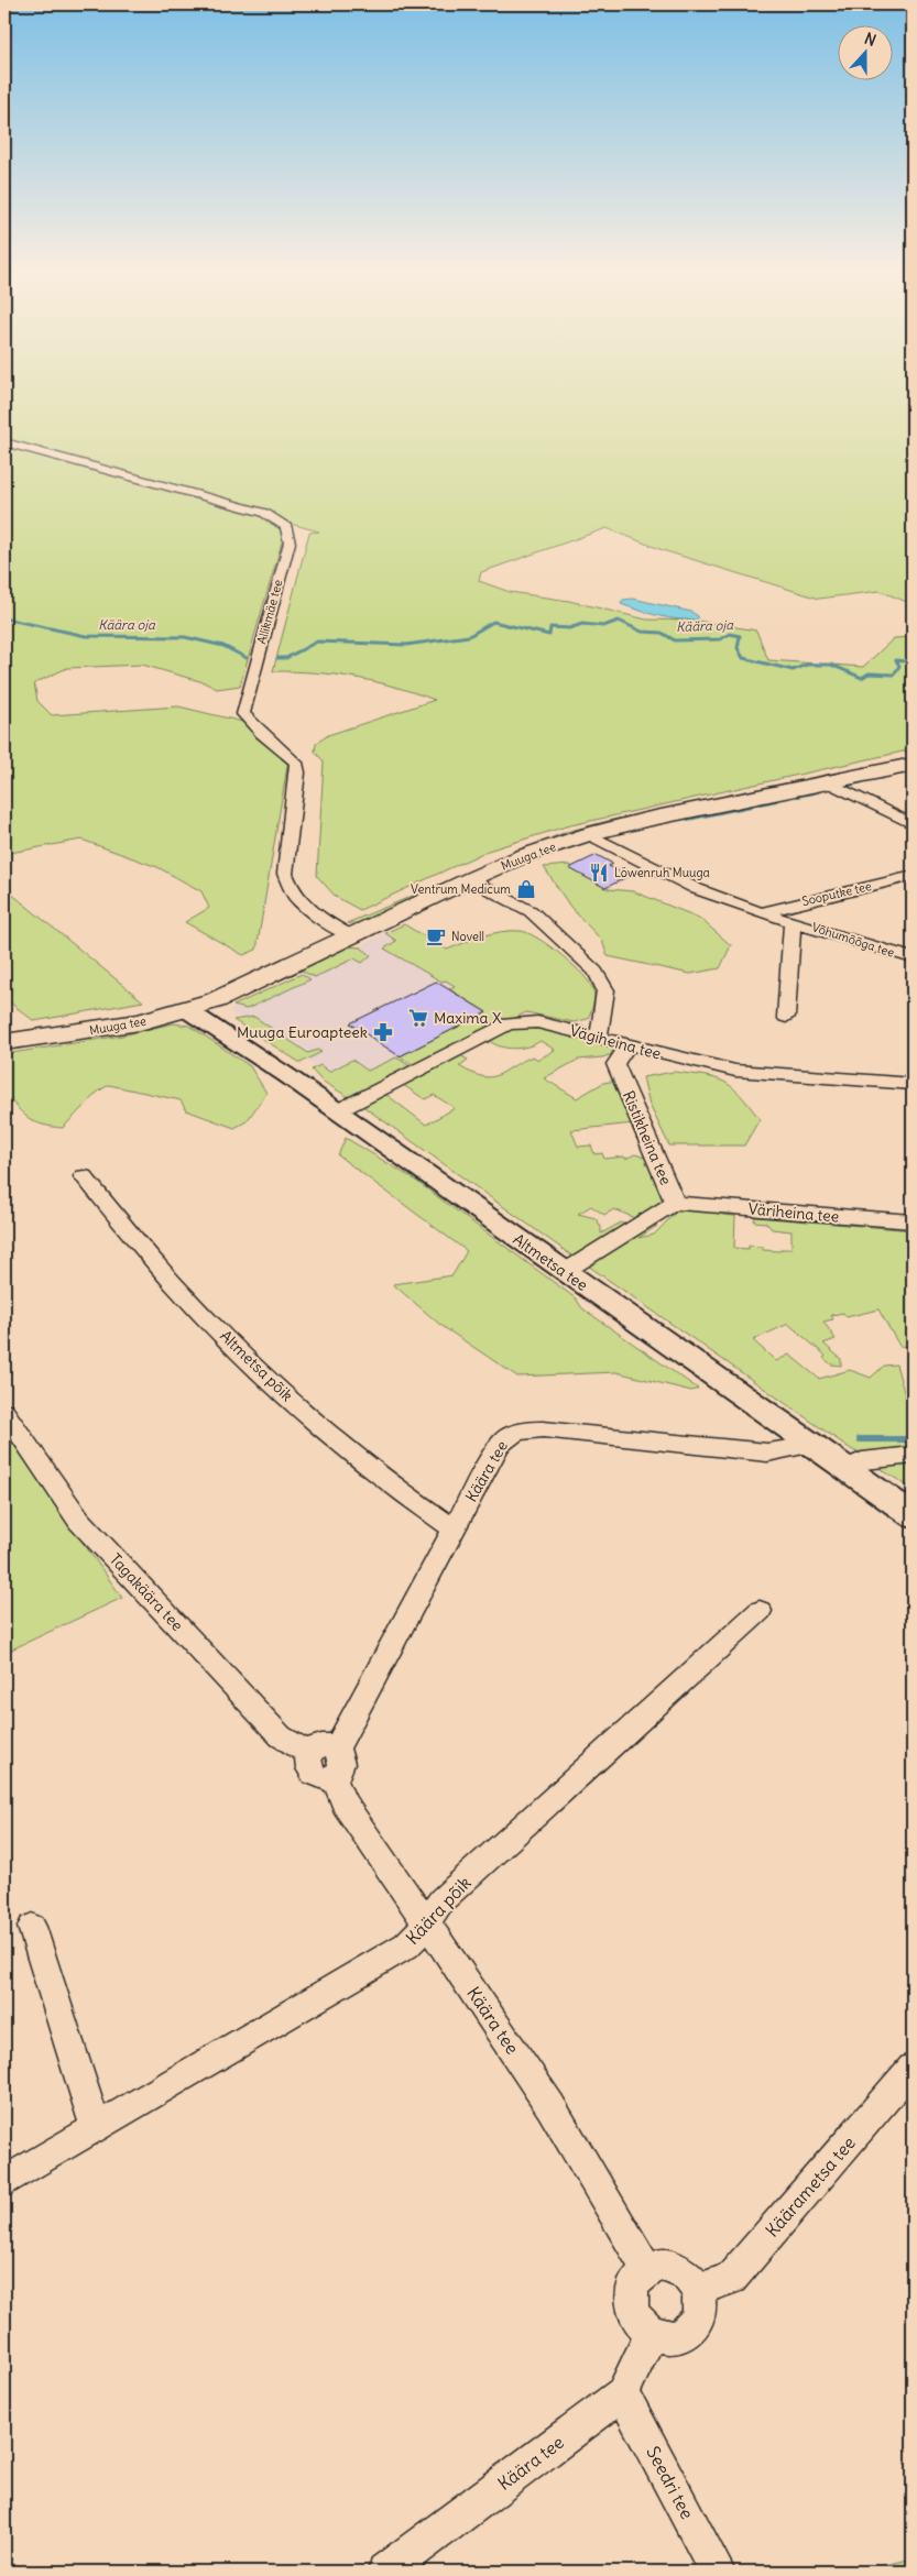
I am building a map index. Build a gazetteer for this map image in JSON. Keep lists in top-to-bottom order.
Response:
{
  "streets": {
    "main road": ["Muuga tee"],
    "street": [
      "Allikmäe tee",
      "Sooputke tee",
      "Võhumõõga tee",
      "Vägiheina tee",
      "Ristikheina tee",
      "Väriheina tee",
      "Altmetsa tee",
      "Altmetsa põik",
      "Käära tee",
      "Tagakäära tee",
      "Käära põik",
      "Käärametsa tee",
      "Seedri tee"
    ]
  },
  "crossings": [
    ["Allikmäe tee", "Muuga tee"],
    ["Muuga tee", "Võhumõõga tee"],
    ["Muuga tee", "Altmetsa tee"],
    ["Sooputke tee", "Võhumõõga tee"],
    ["Vägiheina tee", "Ristikheina tee"],
    ["Vägiheina tee", "Altmetsa tee"],
    ["Ristikheina tee", "Väriheina tee"],
    ["Ristikheina tee", "Altmetsa tee"],
    ["Altmetsa tee", "Käära tee"],
    ["Altmetsa põik", "Käära tee"],
    ["Käära tee", "Tagakäära tee"],
    ["Käära tee", "Käära põik"],
    ["Käära tee", "Käärametsa tee"],
    ["Käära tee", "Seedri tee"]
  ],
  "water": ["Käära oja"],
  "places": {
    "restaurant": ["Löwenruh Muuga"],
    "shop": ["Ventrum Medicum"],
    "cafe": ["Novell"],
    "supermarket": ["Maxima X"],
    "pharmacy": ["Muuga Euroapteek"]
  },
  "north": "top"
}
